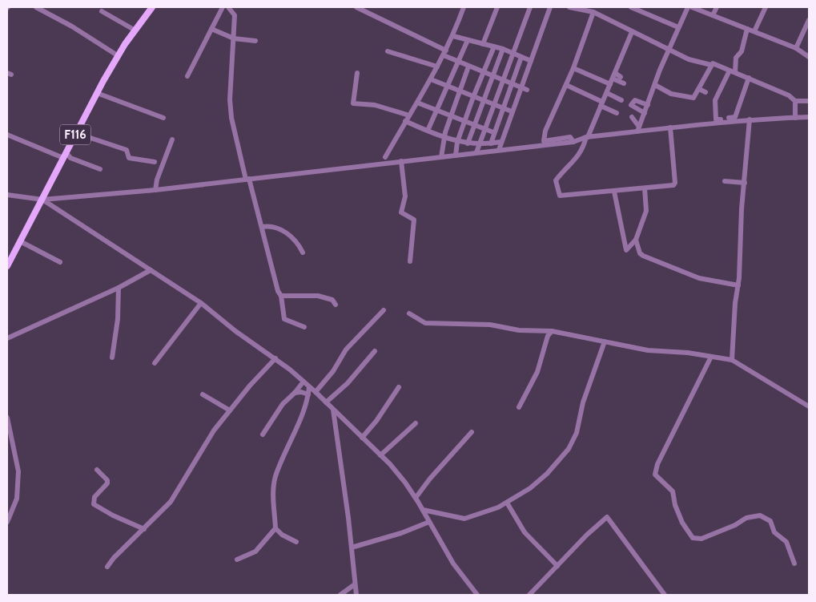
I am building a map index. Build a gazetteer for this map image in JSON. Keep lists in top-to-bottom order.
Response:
{
  "streets": {
    "main road": ["F116"]
  }
}
